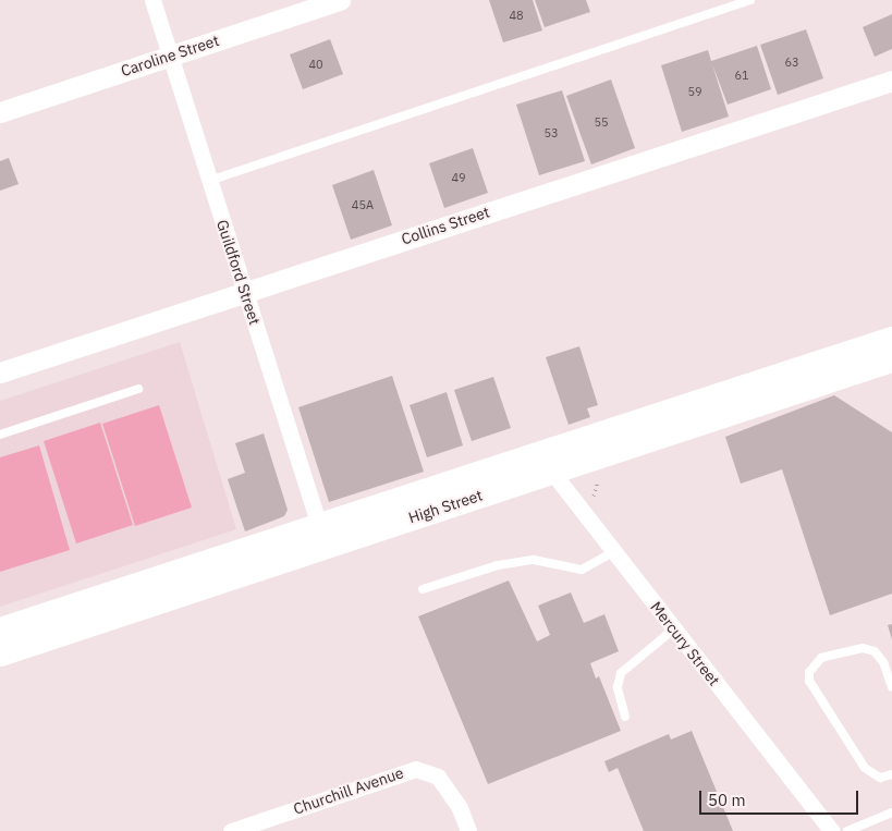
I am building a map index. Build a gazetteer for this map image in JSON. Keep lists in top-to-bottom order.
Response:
{
  "streets": {
    "main road": ["High Street"],
    "street": [
      "Caroline Street",
      "Collins Street",
      "Guildford Street",
      "Mercury Street",
      "Churchill Avenue"
    ]
  },
  "crossings": [
    ["Caroline Street", "Guildford Street"],
    ["Collins Street", "Guildford Street"],
    ["Guildford Street", "High Street"],
    ["High Street", "Mercury Street"]
  ],
  "house_numbers": [
    "48",
    "63",
    "40",
    "61",
    "59",
    "55",
    "53",
    "49",
    "45A"
  ],
  "scale_bar": "50 m"
}
